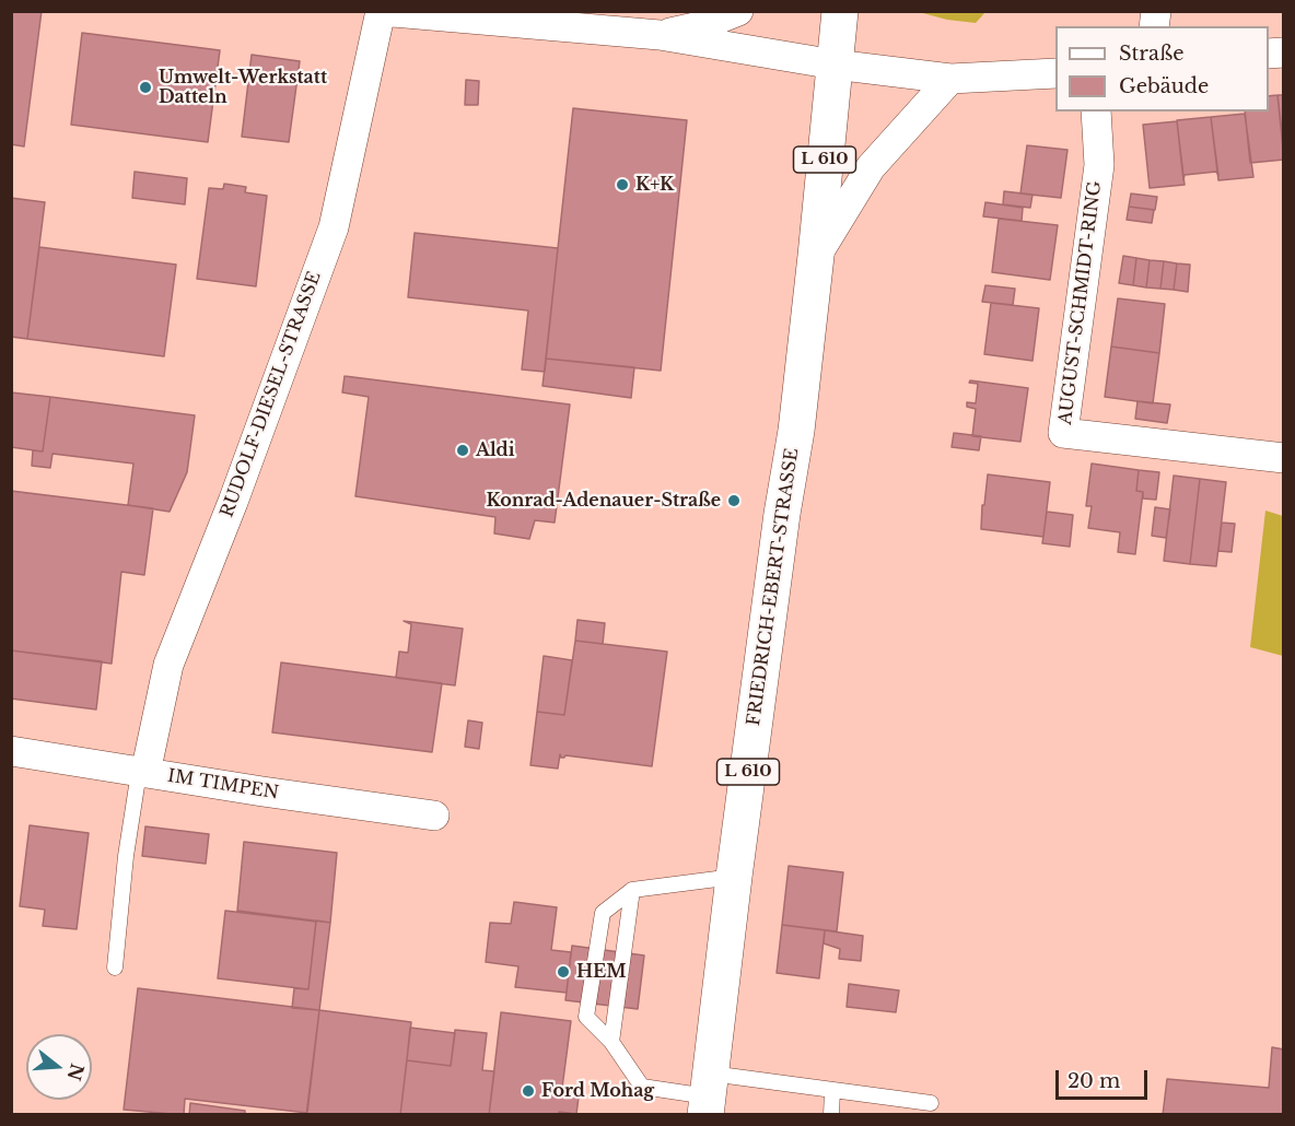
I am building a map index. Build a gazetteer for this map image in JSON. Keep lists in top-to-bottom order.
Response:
{
  "streets": {
    "main road": ["L 610", "FRIEDRICH-EBERT-STRASSE"],
    "street": ["AUGUST-SCHMIDT-RING", "RUDOLF-DIESEL-STRASSE", "IM TIMPEN"]
  },
  "crossings": [
    ["RUDOLF-DIESEL-STRASSE", "FRIEDRICH-EBERT-STRASSE"],
    ["RUDOLF-DIESEL-STRASSE", "IM TIMPEN"]
  ],
  "places": [
    "Umwelt-Werkstatt Datteln",
    "K+K",
    "Aldi",
    "Konrad-Adenauer-Straße",
    "HEM",
    "Ford Mohag"
  ],
  "legend": ["Straße", "Gebäude"],
  "scale_bar": "20 m",
  "north": "right"
}
